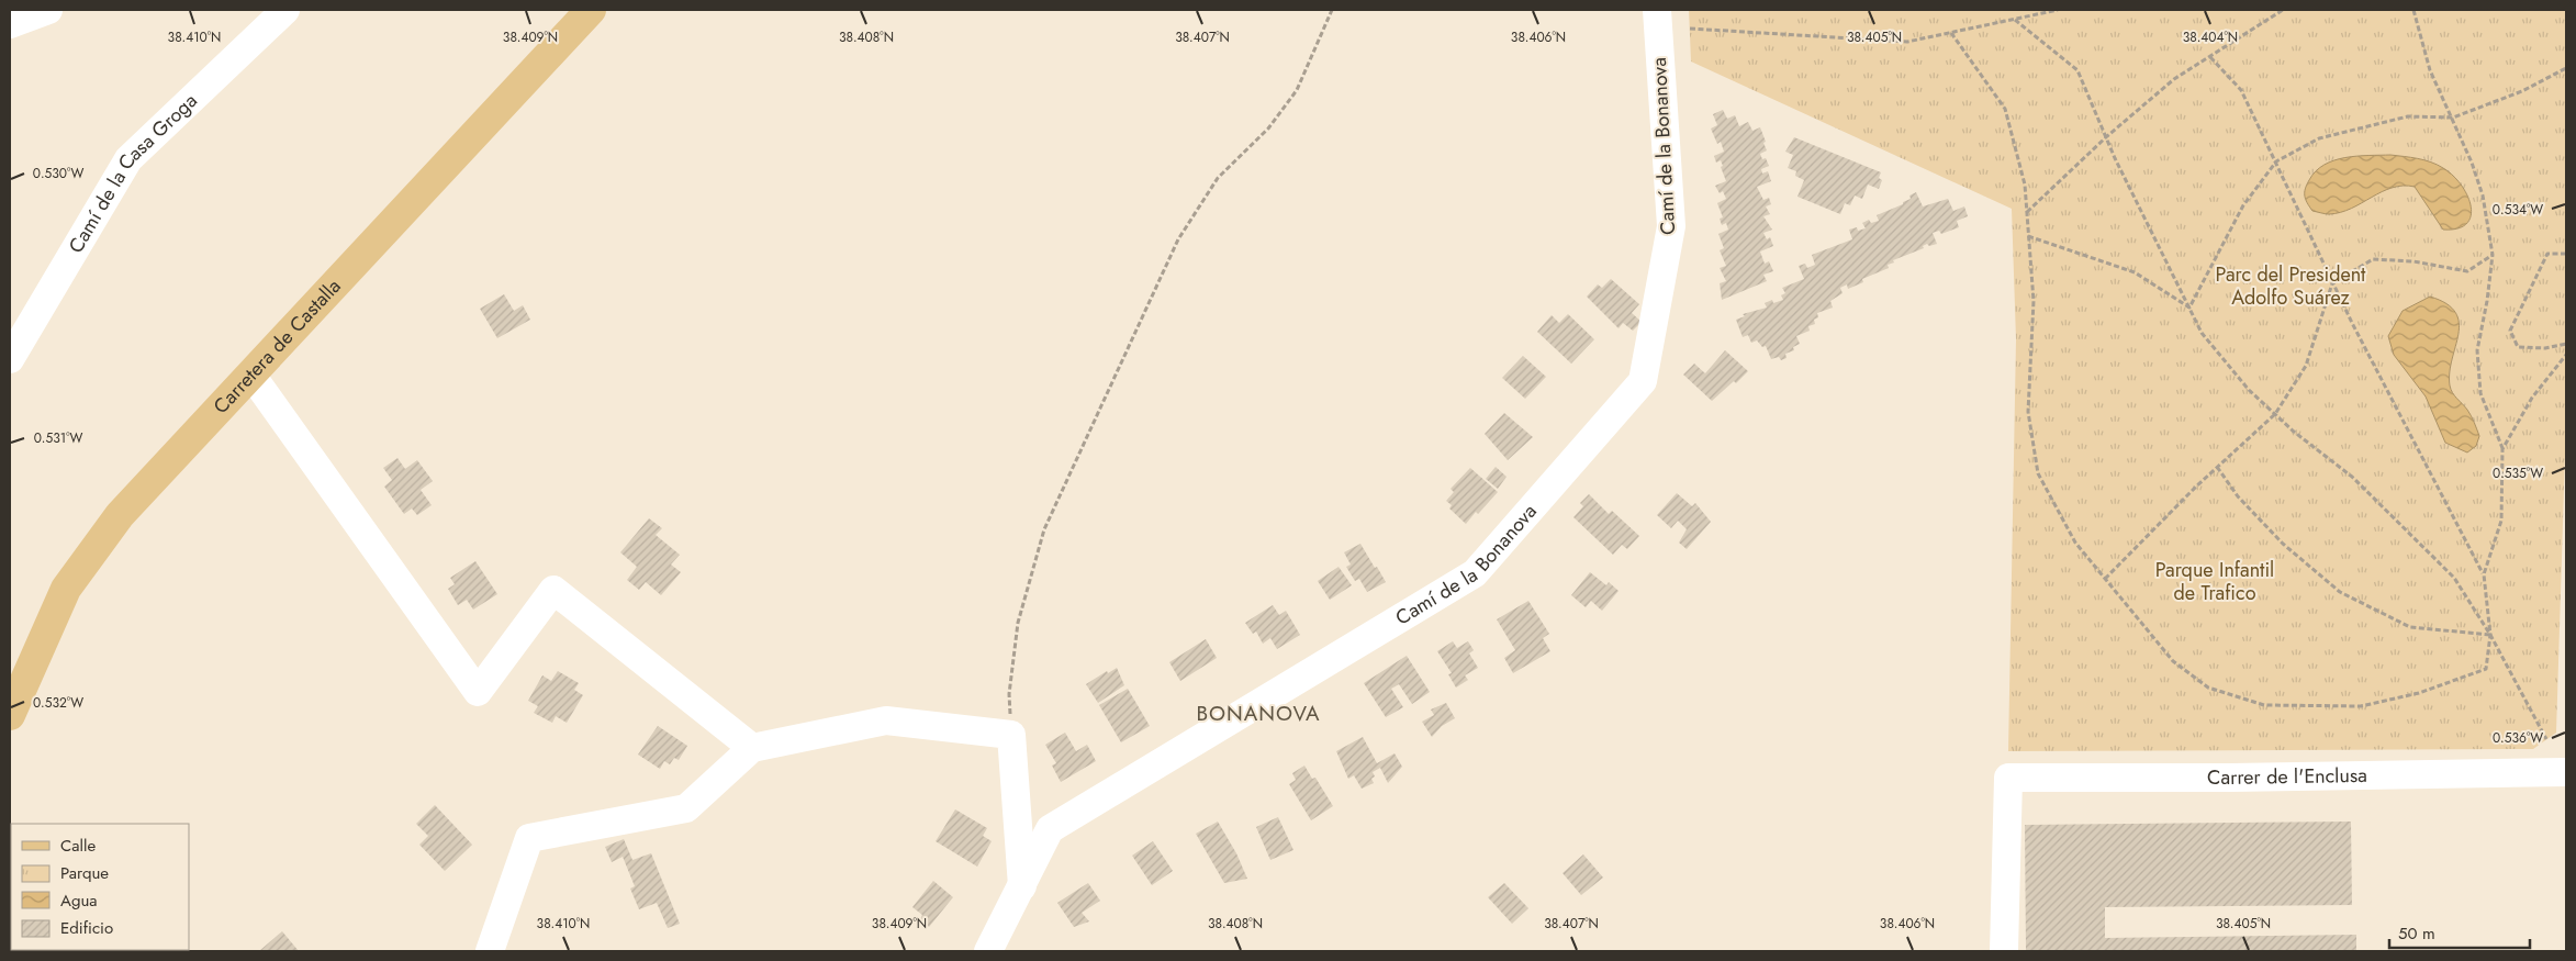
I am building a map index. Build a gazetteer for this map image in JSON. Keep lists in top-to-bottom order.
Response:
{
  "streets": {
    "main road": ["Carretera de Castalla"],
    "street": ["Camí de la Bonanova", "Camí de la Casa Groga", "Carrer de l'Enclusa"]
  },
  "districts": ["BONANOVA"],
  "parks": ["Parc del President Adolfo Suárez", "Parque Infantil de Trafico"],
  "legend": [
    "Calle",
    "Parque",
    "Agua",
    "Edificio"
  ],
  "scale_bar": "50 m",
  "coordinates": [
    "38.410°N",
    "38.409°N",
    "38.408°N",
    "38.407°N",
    "38.406°N",
    "38.405°N",
    "38.404°N",
    "0.530°W",
    "0.534°W",
    "0.531°W",
    "0.535°W",
    "0.532°W",
    "0.536°W"
  ]
}
